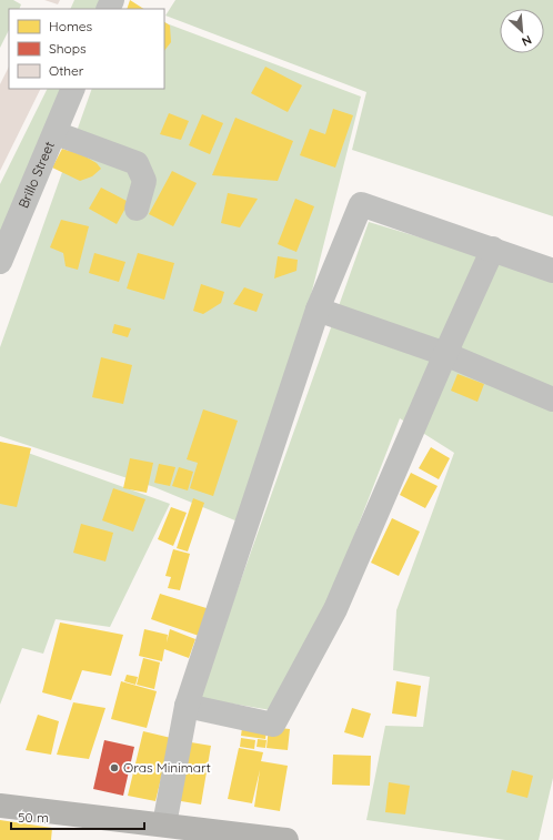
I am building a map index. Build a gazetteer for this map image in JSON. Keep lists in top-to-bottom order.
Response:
{
  "streets": {
    "street": ["Brillo Street"]
  },
  "places": ["Oras Minimart"],
  "legend": ["Homes", "Shops", "Other"],
  "scale_bar": "50 m",
  "north": "bottom right"
}
